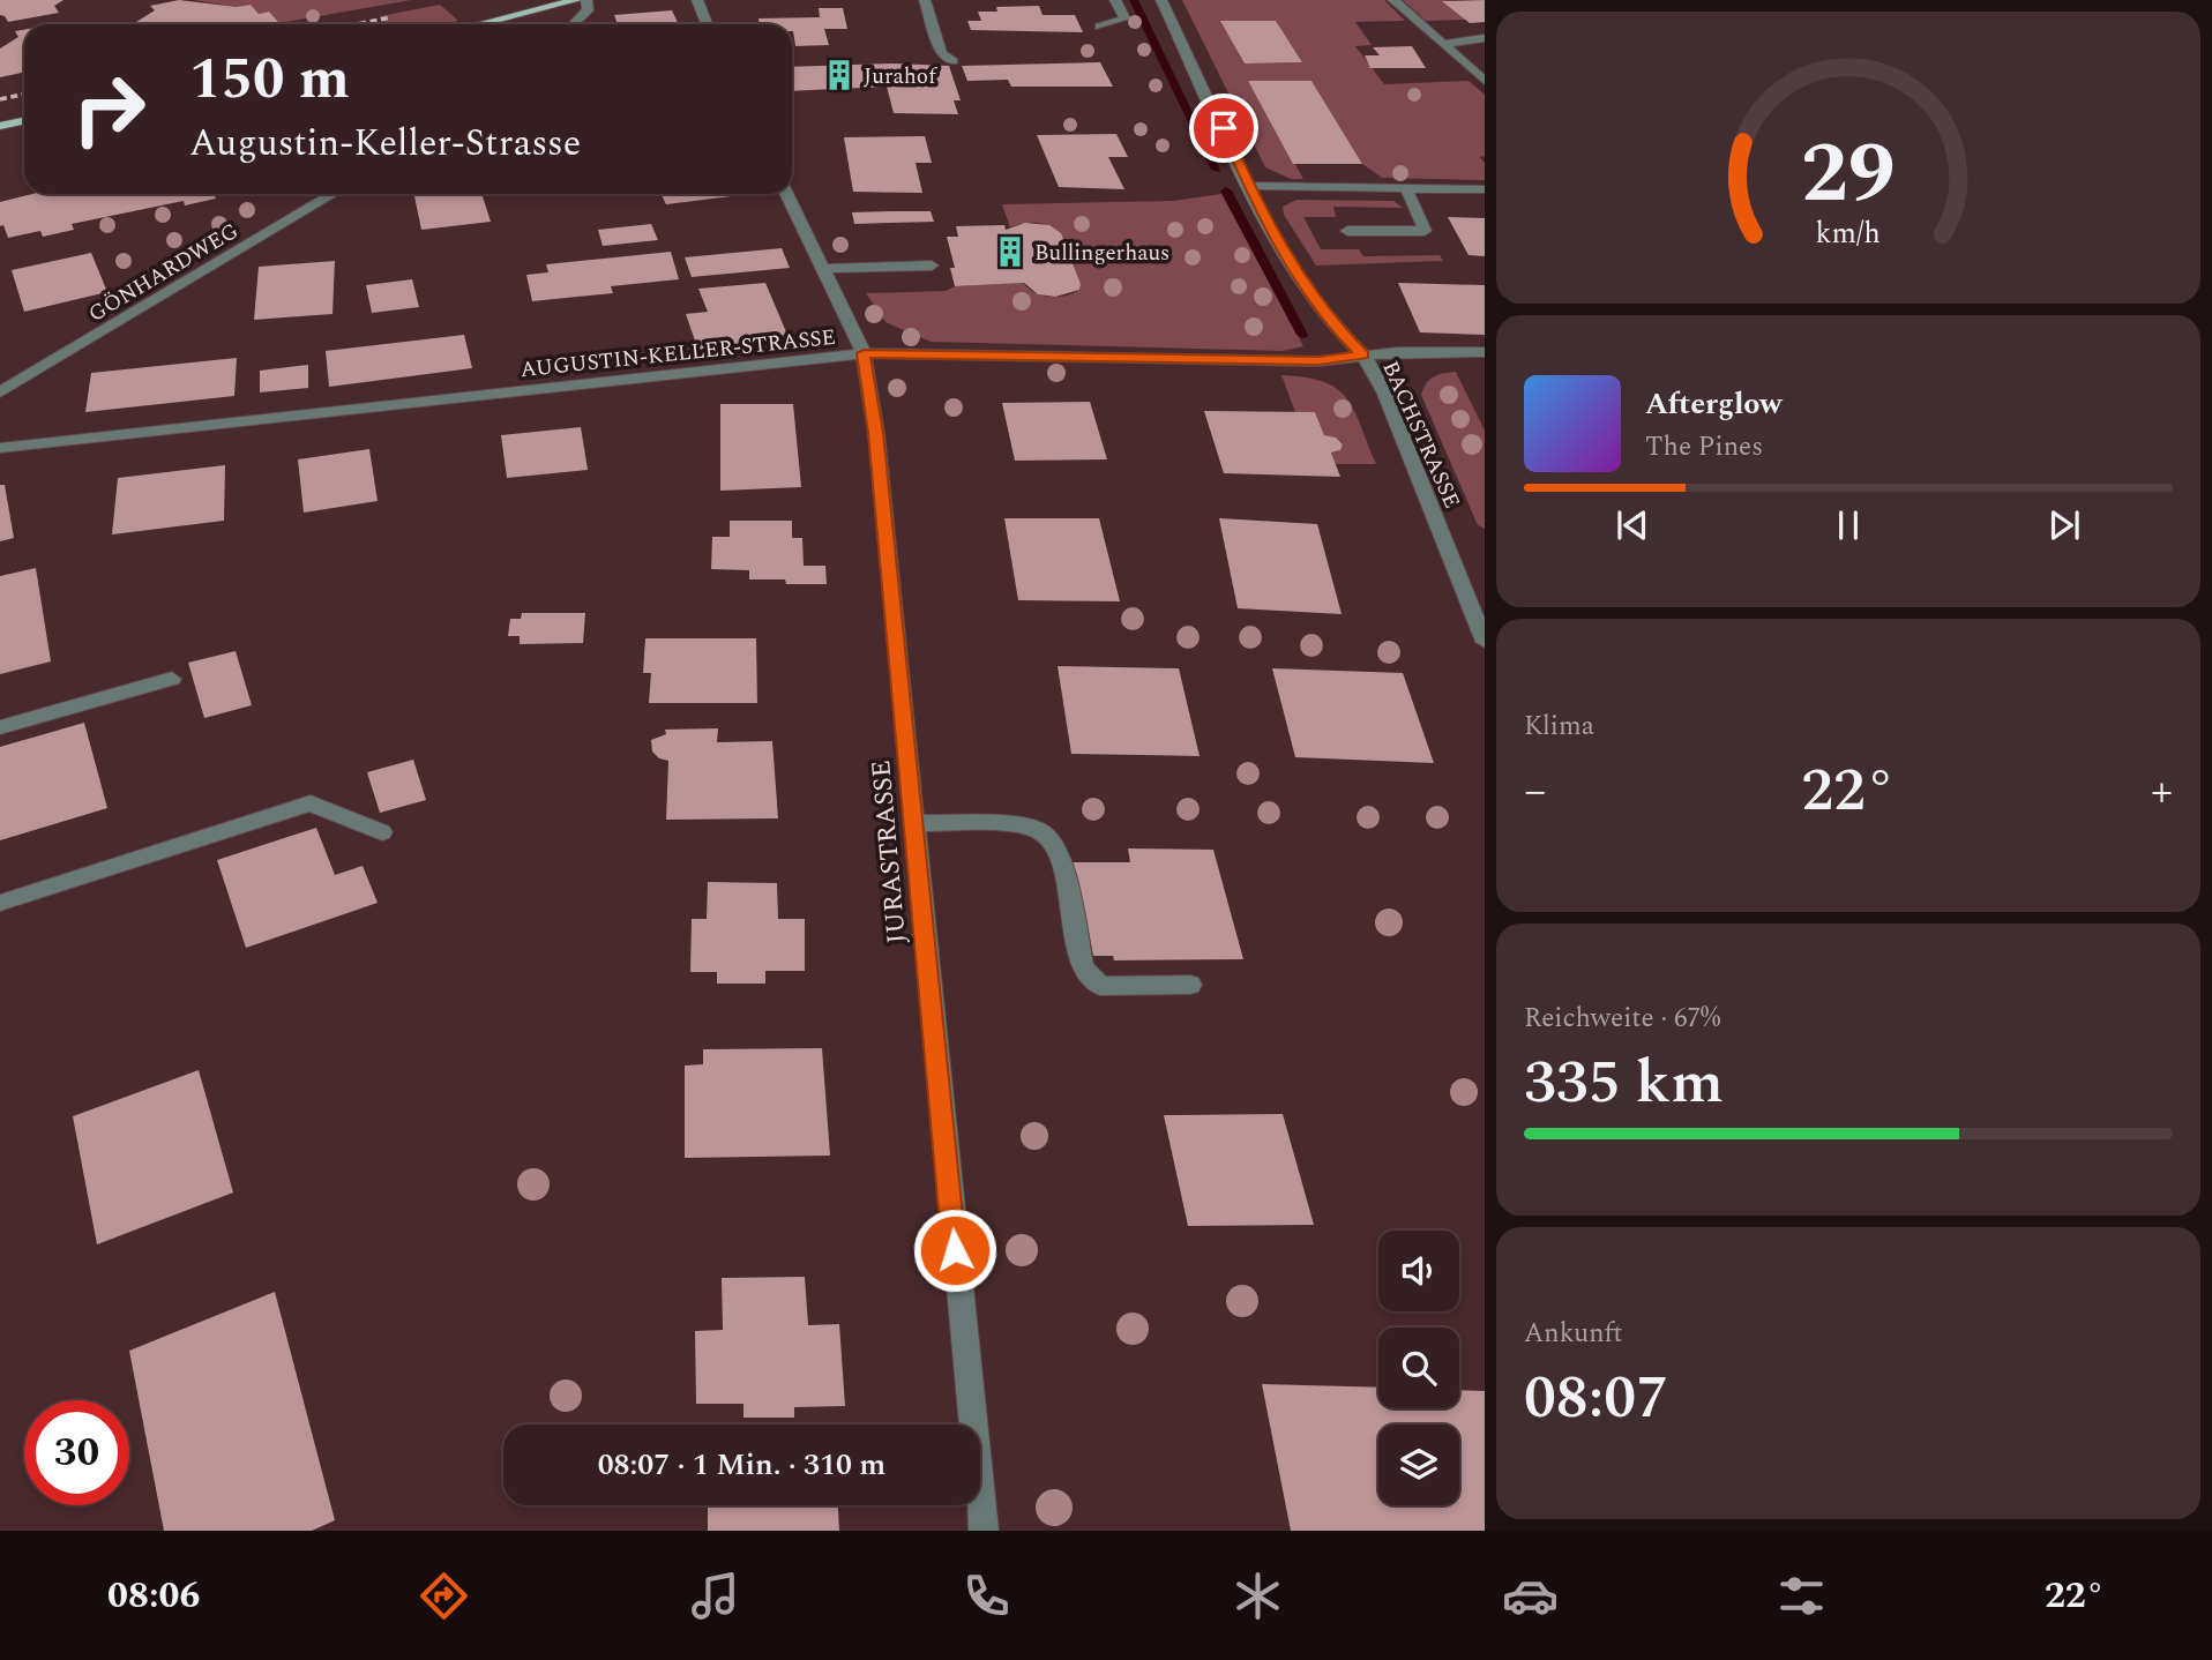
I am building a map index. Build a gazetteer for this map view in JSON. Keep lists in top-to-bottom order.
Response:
{
  "streets": {
    "street": [
      "GÖNHARDWEG",
      "AUGUSTIN-KELLER-STRASSE",
      "BACHSTRASSE",
      "JURASTRASSE"
    ]
  },
  "crossings": [
    ["AUGUSTIN-KELLER-STRASSE", "BACHSTRASSE"],
    ["AUGUSTIN-KELLER-STRASSE", "JURASTRASSE"]
  ],
  "places": {
    "building": ["Jurahof", "Bullingerhaus"]
  },
  "page": {
    "turn": ["150 m", "Augustin-Keller-Strasse"],
    "song": ["Afterglow", "The Pines"],
    "tile": [
      "Klima",
      ["Reichweite · 67%", "335 km"],
      ["Ankunft", "08:07"]
    ],
    "heat": ["−", "22°", "+"],
    "limit": "30",
    "trip": "08:07 · 1 Min. · 310 m",
    "tabs": ["08:06", "22°"],
    "gauge": ["29", "km/h"]
  }
}
